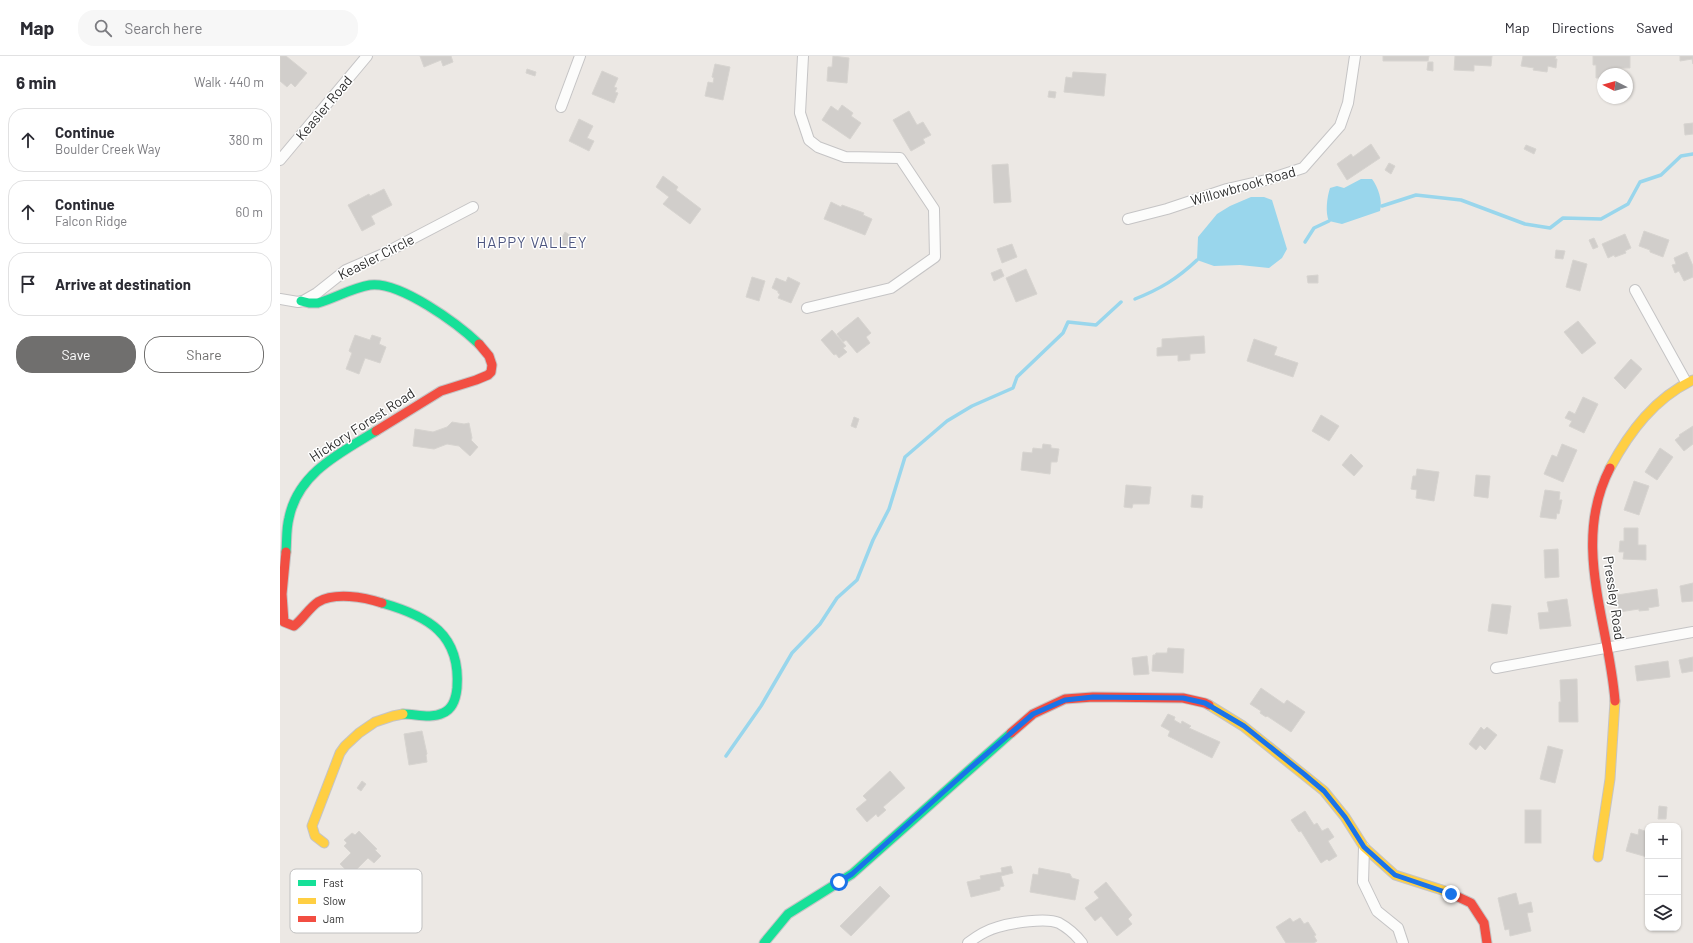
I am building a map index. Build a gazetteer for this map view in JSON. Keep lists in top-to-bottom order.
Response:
{
  "streets": {
    "street": [
      "Keasler Road",
      "Willowbrook Road",
      "Keasler Circle",
      "Hickory Forest Road",
      "Pressley Road"
    ]
  },
  "crossings": [
    ["Keasler Circle", "Hickory Forest Road"]
  ],
  "districts": ["HAPPY VALLEY"],
  "legend": ["Fast", "Slow", "Jam"],
  "north": "left",
  "page": {
    "header": "Map",
    "search": "Search here",
    "nav": ["Map", "Directions", "Saved"],
    "heading": ["6 min", "Walk · 440 m"],
    "list": [
      ["Continue", "Boulder Creek Way", "380 m"],
      ["Continue", "Falcon Ridge", "60 m"],
      "Arrive at destination"
    ],
    "buttons": ["Save", "Share"],
    "map_buttons": ["+", "−"]
  }
}
